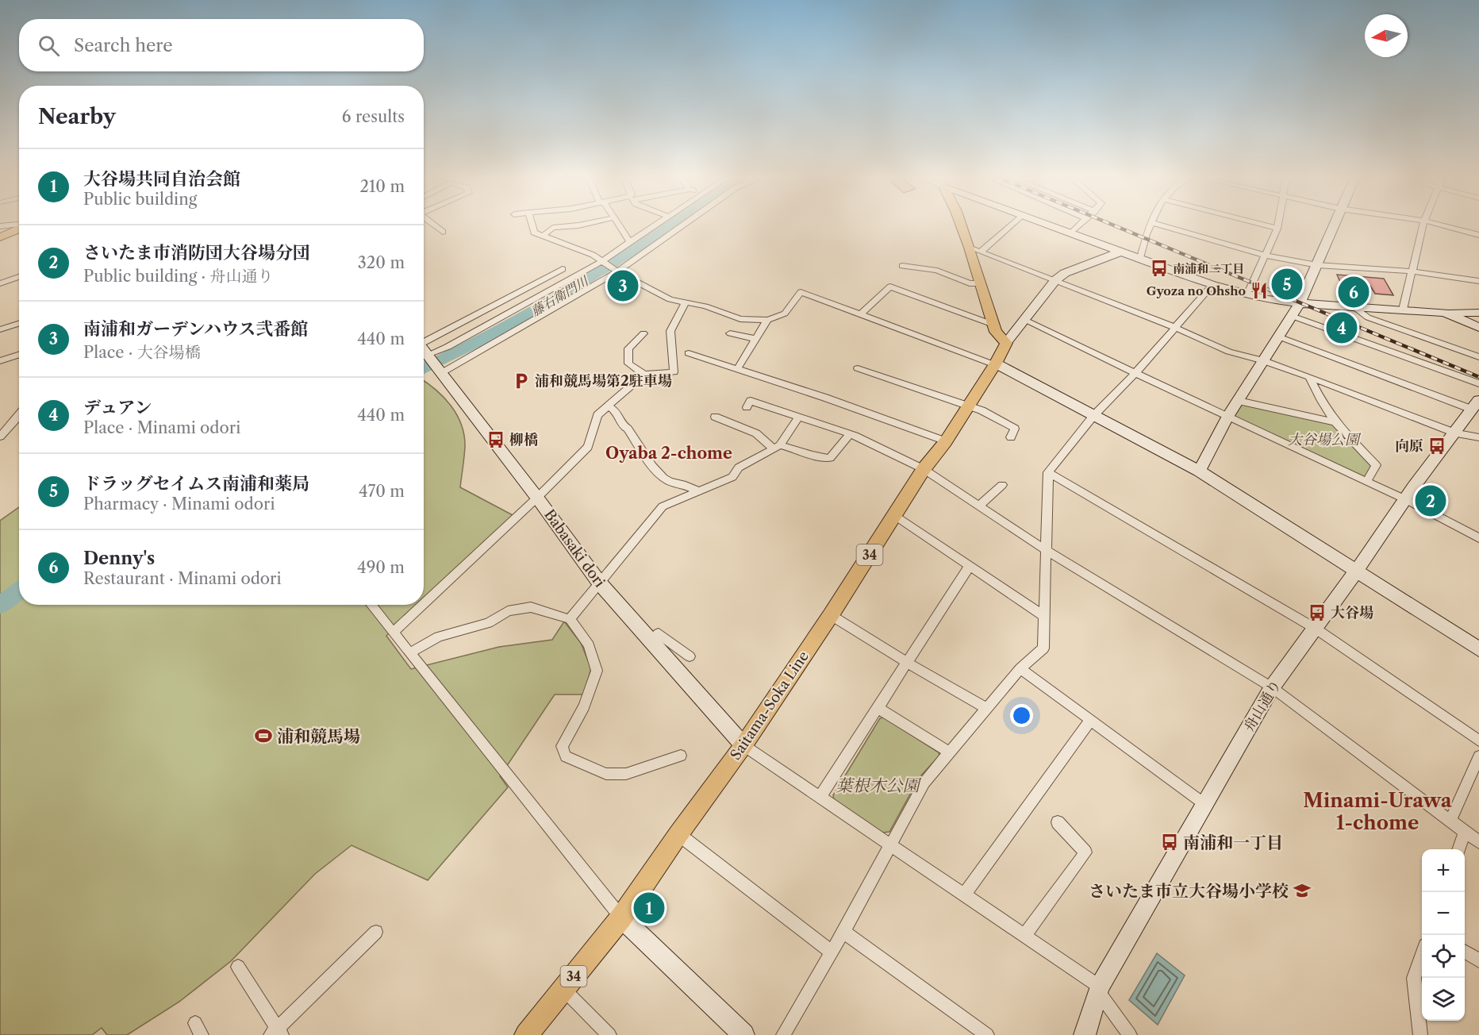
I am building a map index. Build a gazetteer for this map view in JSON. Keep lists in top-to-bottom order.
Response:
{
  "streets": {
    "main road": ["34", "Saitama-Soka Line"],
    "street": ["Babasaki dori", "舟山通り"]
  },
  "crossings": [
    ["Babasaki dori", "Saitama-Soka Line"],
    ["34", "Saitama-Soka Line"]
  ],
  "districts": ["Oyaba 2-chome", "Minami-Urawa 1-chome"],
  "water": ["藤右衛門川"],
  "parks": ["大谷場公園", "葉根木公園"],
  "places": {
    "bus stop": [
      "南浦和二丁目",
      "柳橋",
      "向原",
      "大谷場",
      "南浦和一丁目"
    ],
    "restaurant": ["Gyoza no Ohsho"],
    "parking": ["浦和競馬場第2駐車場"],
    "sports": ["浦和競馬場"],
    "school or university": ["さいたま市立大谷場小学校"]
  },
  "north": "left",
  "page": {
    "search": "Search here",
    "heading": ["Nearby", "6 results"],
    "list": [
      {
        "mark": "1",
        "name": "大谷場共同自治会館",
        "note": "Public building",
        "value": "210 m"
      },
      {
        "mark": "2",
        "name": "さいたま市消防団大谷場分団",
        "note": "Public building · 舟山通り",
        "value": "320 m"
      },
      {
        "mark": "3",
        "name": "南浦和ガーデンハウス弐番館",
        "note": "Place · 大谷場橋",
        "value": "440 m"
      },
      {
        "mark": "4",
        "name": "デュアン",
        "note": "Place · Minami odori",
        "value": "440 m"
      },
      {
        "mark": "5",
        "name": "ドラッグセイムス南浦和薬局",
        "note": "Pharmacy · Minami odori",
        "value": "470 m"
      },
      {
        "mark": "6",
        "name": "Denny's",
        "note": "Restaurant · Minami odori",
        "value": "490 m"
      }
    ],
    "pins": [
      "5",
      "3",
      "6",
      "4",
      "2",
      "1"
    ],
    "map_buttons": ["+", "−"]
  }
}
